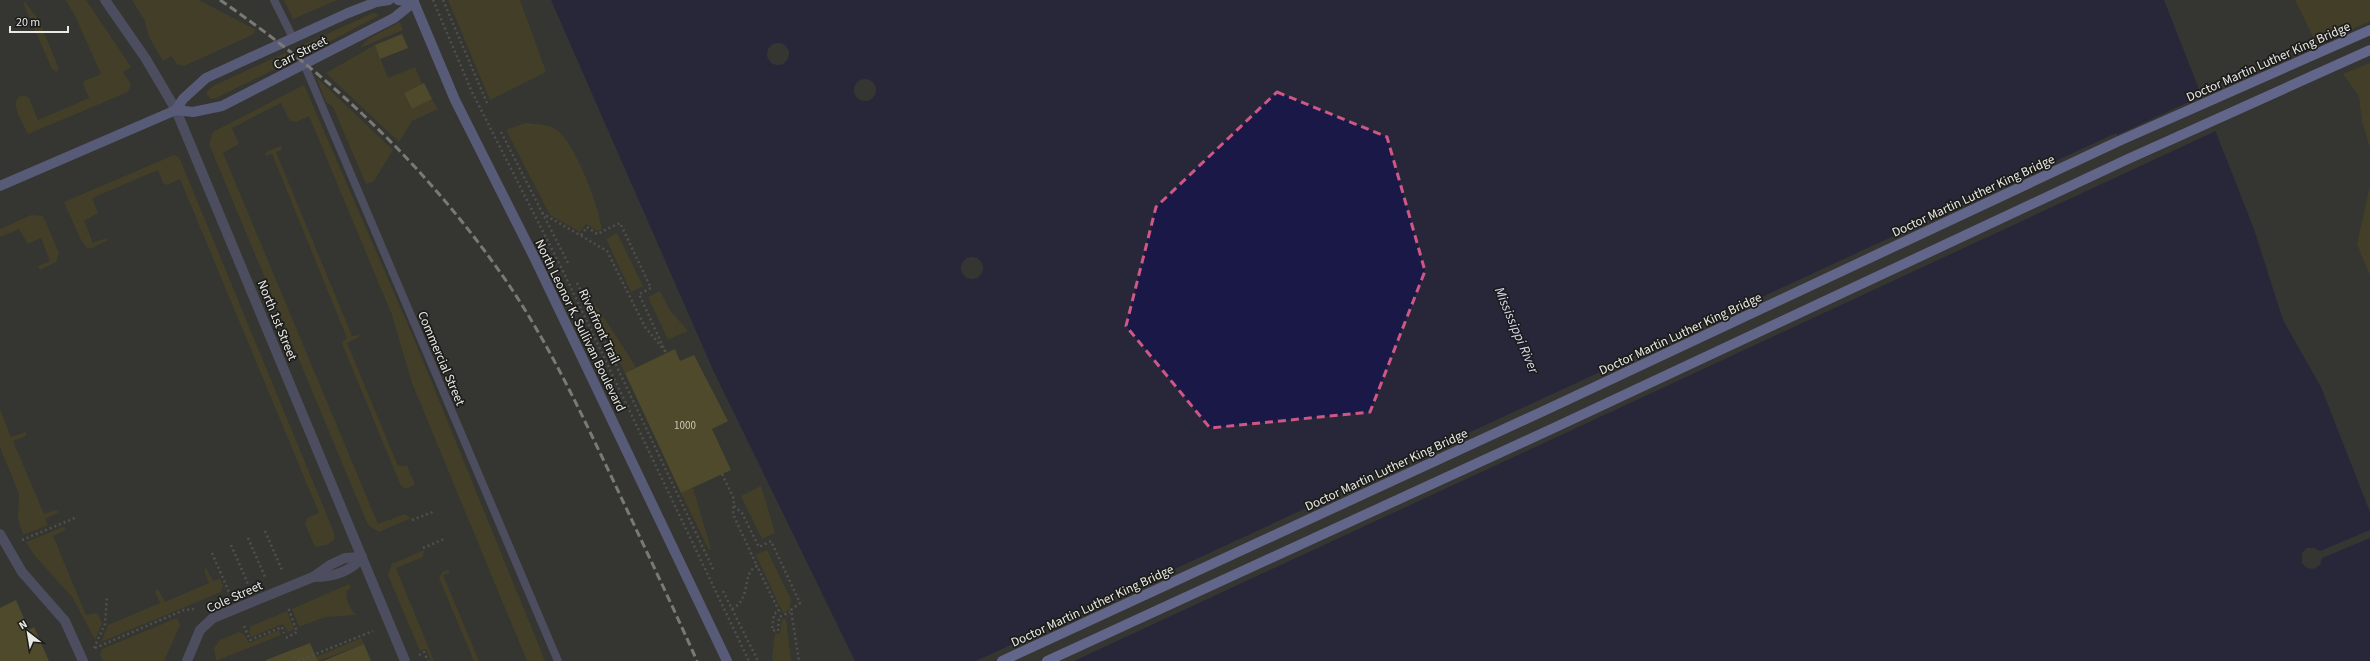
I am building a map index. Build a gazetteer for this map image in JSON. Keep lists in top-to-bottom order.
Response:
{
  "streets": {
    "main road": ["Doctor Martin Luther King Bridge"],
    "street": [
      "Carr Street",
      "North 1st Street",
      "North Leonor K. Sullivan Boulevard",
      "Cole Street"
    ],
    "lane": ["Commercial Street"],
    "path": ["Riverfront Trail"]
  },
  "crossings": [
    ["Carr Street", "North 1st Street"],
    ["Carr Street", "North Leonor K. Sullivan Boulevard"],
    ["Carr Street", "Commercial Street"],
    ["North 1st Street", "Cole Street"]
  ],
  "water": ["Mississippi River"],
  "house_numbers": ["1000"],
  "scale_bar": "20 m",
  "north": "top left"
}
